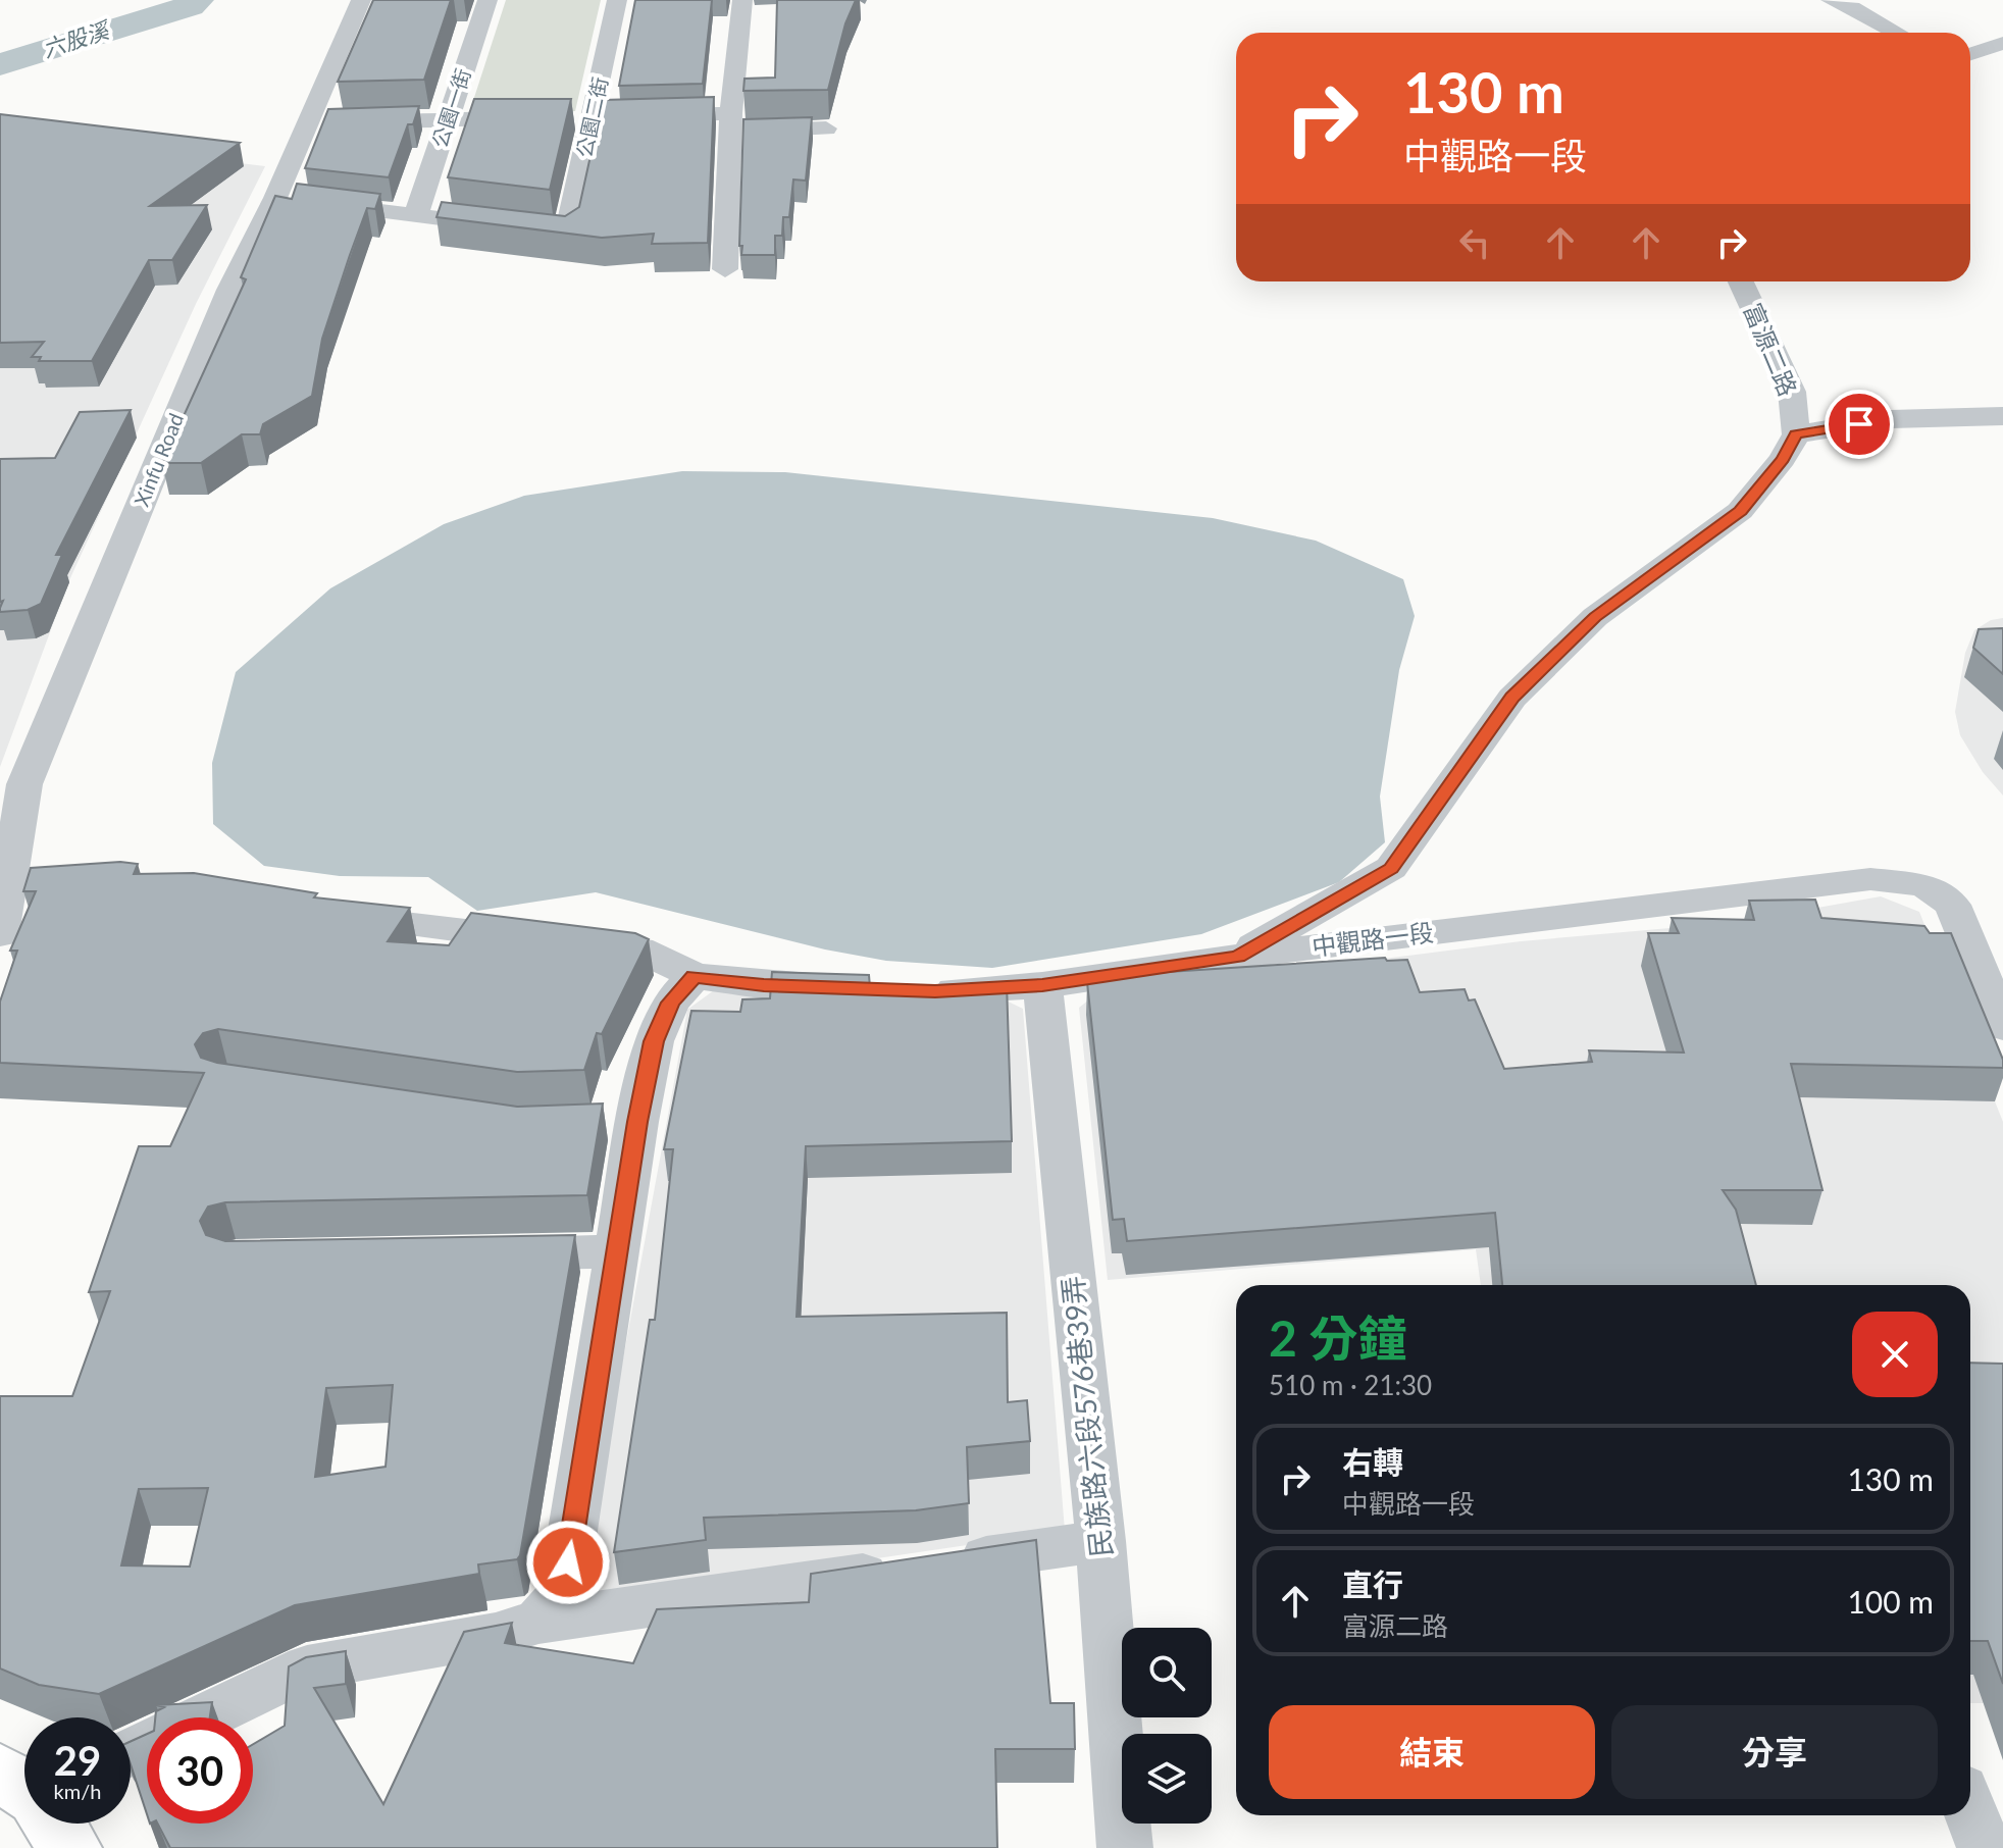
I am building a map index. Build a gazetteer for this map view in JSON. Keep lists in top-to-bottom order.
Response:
{
  "streets": {
    "street": [
      "公園一街",
      "公園二街",
      "富源二路",
      "Xinfu Road",
      "中觀路一段",
      "民族路六段576巷39弄"
    ]
  },
  "crossings": [
    ["公園一街", "公園二街"],
    ["中觀路一段", "民族路六段576巷39弄"]
  ],
  "water": ["六股溪"],
  "page": {
    "turn": ["130 m", "中觀路一段"],
    "heading": ["2 分鐘", "510 m · 21:30"],
    "list": [
      {
        "name": "右轉",
        "note": "中觀路一段",
        "value": "130 m"
      },
      {
        "name": "直行",
        "note": "富源二路",
        "value": "100 m"
      }
    ],
    "buttons": ["結束", "分享"],
    "speed": "29 km/h",
    "limit": "30"
  }
}
